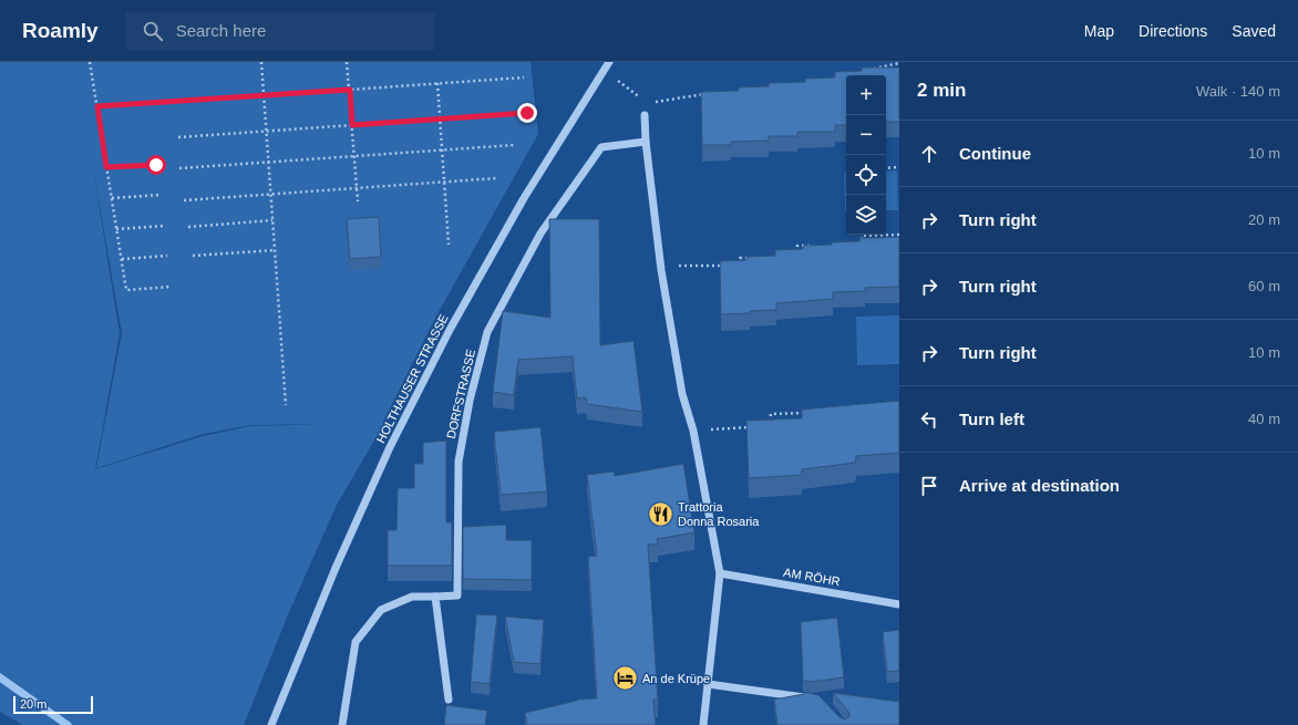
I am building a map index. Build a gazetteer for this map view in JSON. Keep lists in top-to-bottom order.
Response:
{
  "streets": {
    "street": ["HOLTHAUSER STRASSE", "DORFSTRASSE", "AM RÖHR"]
  },
  "places": {
    "restaurant": ["Trattoria Donna Rosaria"],
    "hotel": ["An de Krüpe"]
  },
  "scale_bar": "20 m",
  "page": {
    "header": "Roamly",
    "search": "Search here",
    "nav": ["Map", "Directions", "Saved"],
    "heading": ["2 min", "Walk · 140 m"],
    "map_buttons": ["+", "−"],
    "list": [
      ["Continue", "10 m"],
      ["Turn right", "20 m"],
      ["Turn right", "60 m"],
      ["Turn right", "10 m"],
      ["Turn left", "40 m"],
      "Arrive at destination"
    ],
    "scale": "20 m"
  }
}
